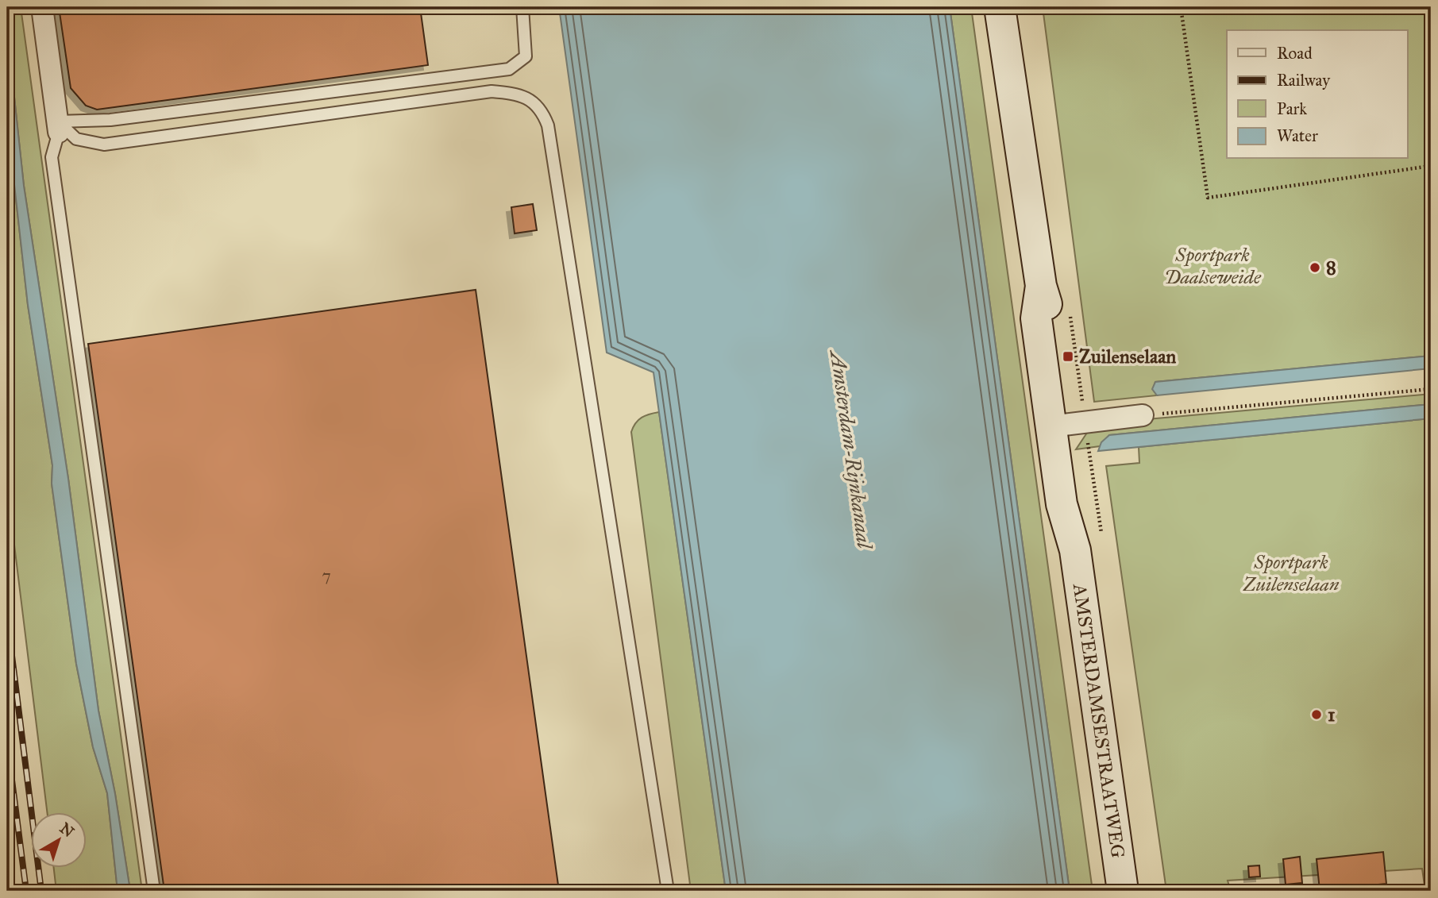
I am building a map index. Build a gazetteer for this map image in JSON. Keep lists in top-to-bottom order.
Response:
{
  "streets": {
    "main road": ["AMSTERDAMSESTRAATWEG"]
  },
  "water": ["Amsterdam-Rijnkanaal"],
  "parks": ["Sportpark Daalseweide", "Sportpark Zuilenselaan"],
  "places": {
    "other": ["8", "1"],
    "transit": ["Zuilenselaan"]
  },
  "house_numbers": ["7"],
  "legend": [
    "Road",
    "Railway",
    "Park",
    "Water"
  ],
  "north": "top right"
}
